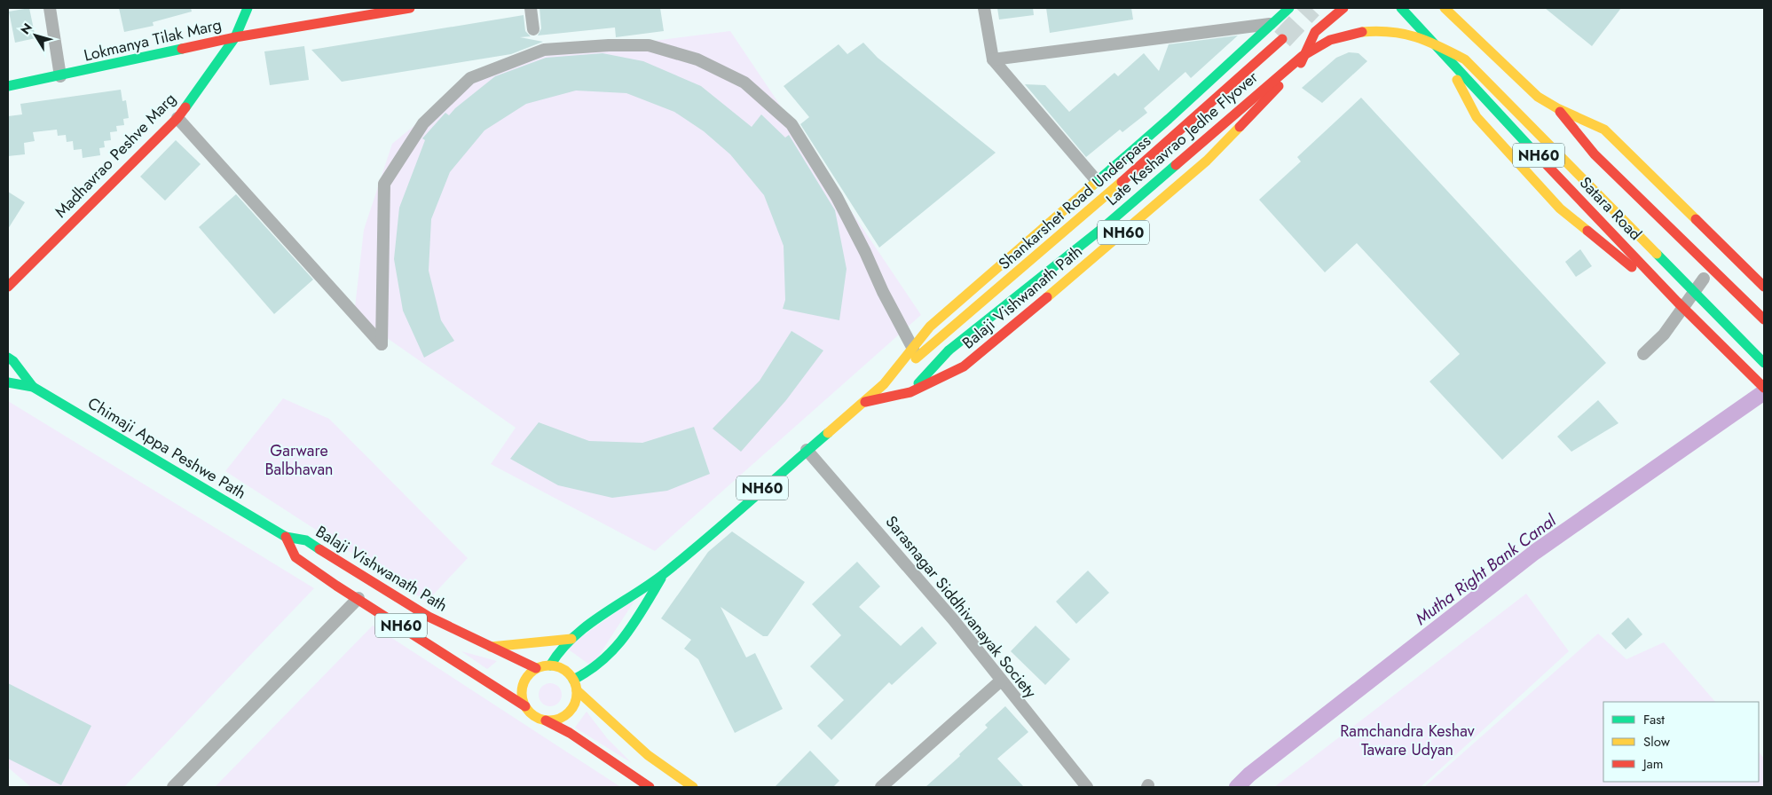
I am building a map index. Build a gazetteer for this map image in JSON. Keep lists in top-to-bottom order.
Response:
{
  "streets": {
    "main road": [
      "Lokmanya Tilak Marg",
      "Late Keshavrao Jedhe Flyover",
      "Madhavrao Peshve Marg",
      "NH60",
      "Shankarshet Road Underpass",
      "Satara Road",
      "Balaji Vishwanath Path",
      "Chimaji Appa Peshwe Path"
    ],
    "street": ["Sarasnagar Siddhivanayak Society"]
  },
  "crossings": [
    ["Lokmanya Tilak Marg", "Madhavrao Peshve Marg"],
    ["Late Keshavrao Jedhe Flyover", "Balaji Vishwanath Path"],
    ["NH60", "Balaji Vishwanath Path"],
    ["NH60", "Chimaji Appa Peshwe Path"],
    ["Shankarshet Road Underpass", "Balaji Vishwanath Path"],
    ["Balaji Vishwanath Path", "Chimaji Appa Peshwe Path"],
    ["Balaji Vishwanath Path", "Sarasnagar Siddhivanayak Society"]
  ],
  "water": ["Mutha Right Bank Canal"],
  "parks": ["Garware Balbhavan", "Ramchandra Keshav Taware Udyan"],
  "legend": ["Fast", "Slow", "Jam"],
  "north": "top left"
}
